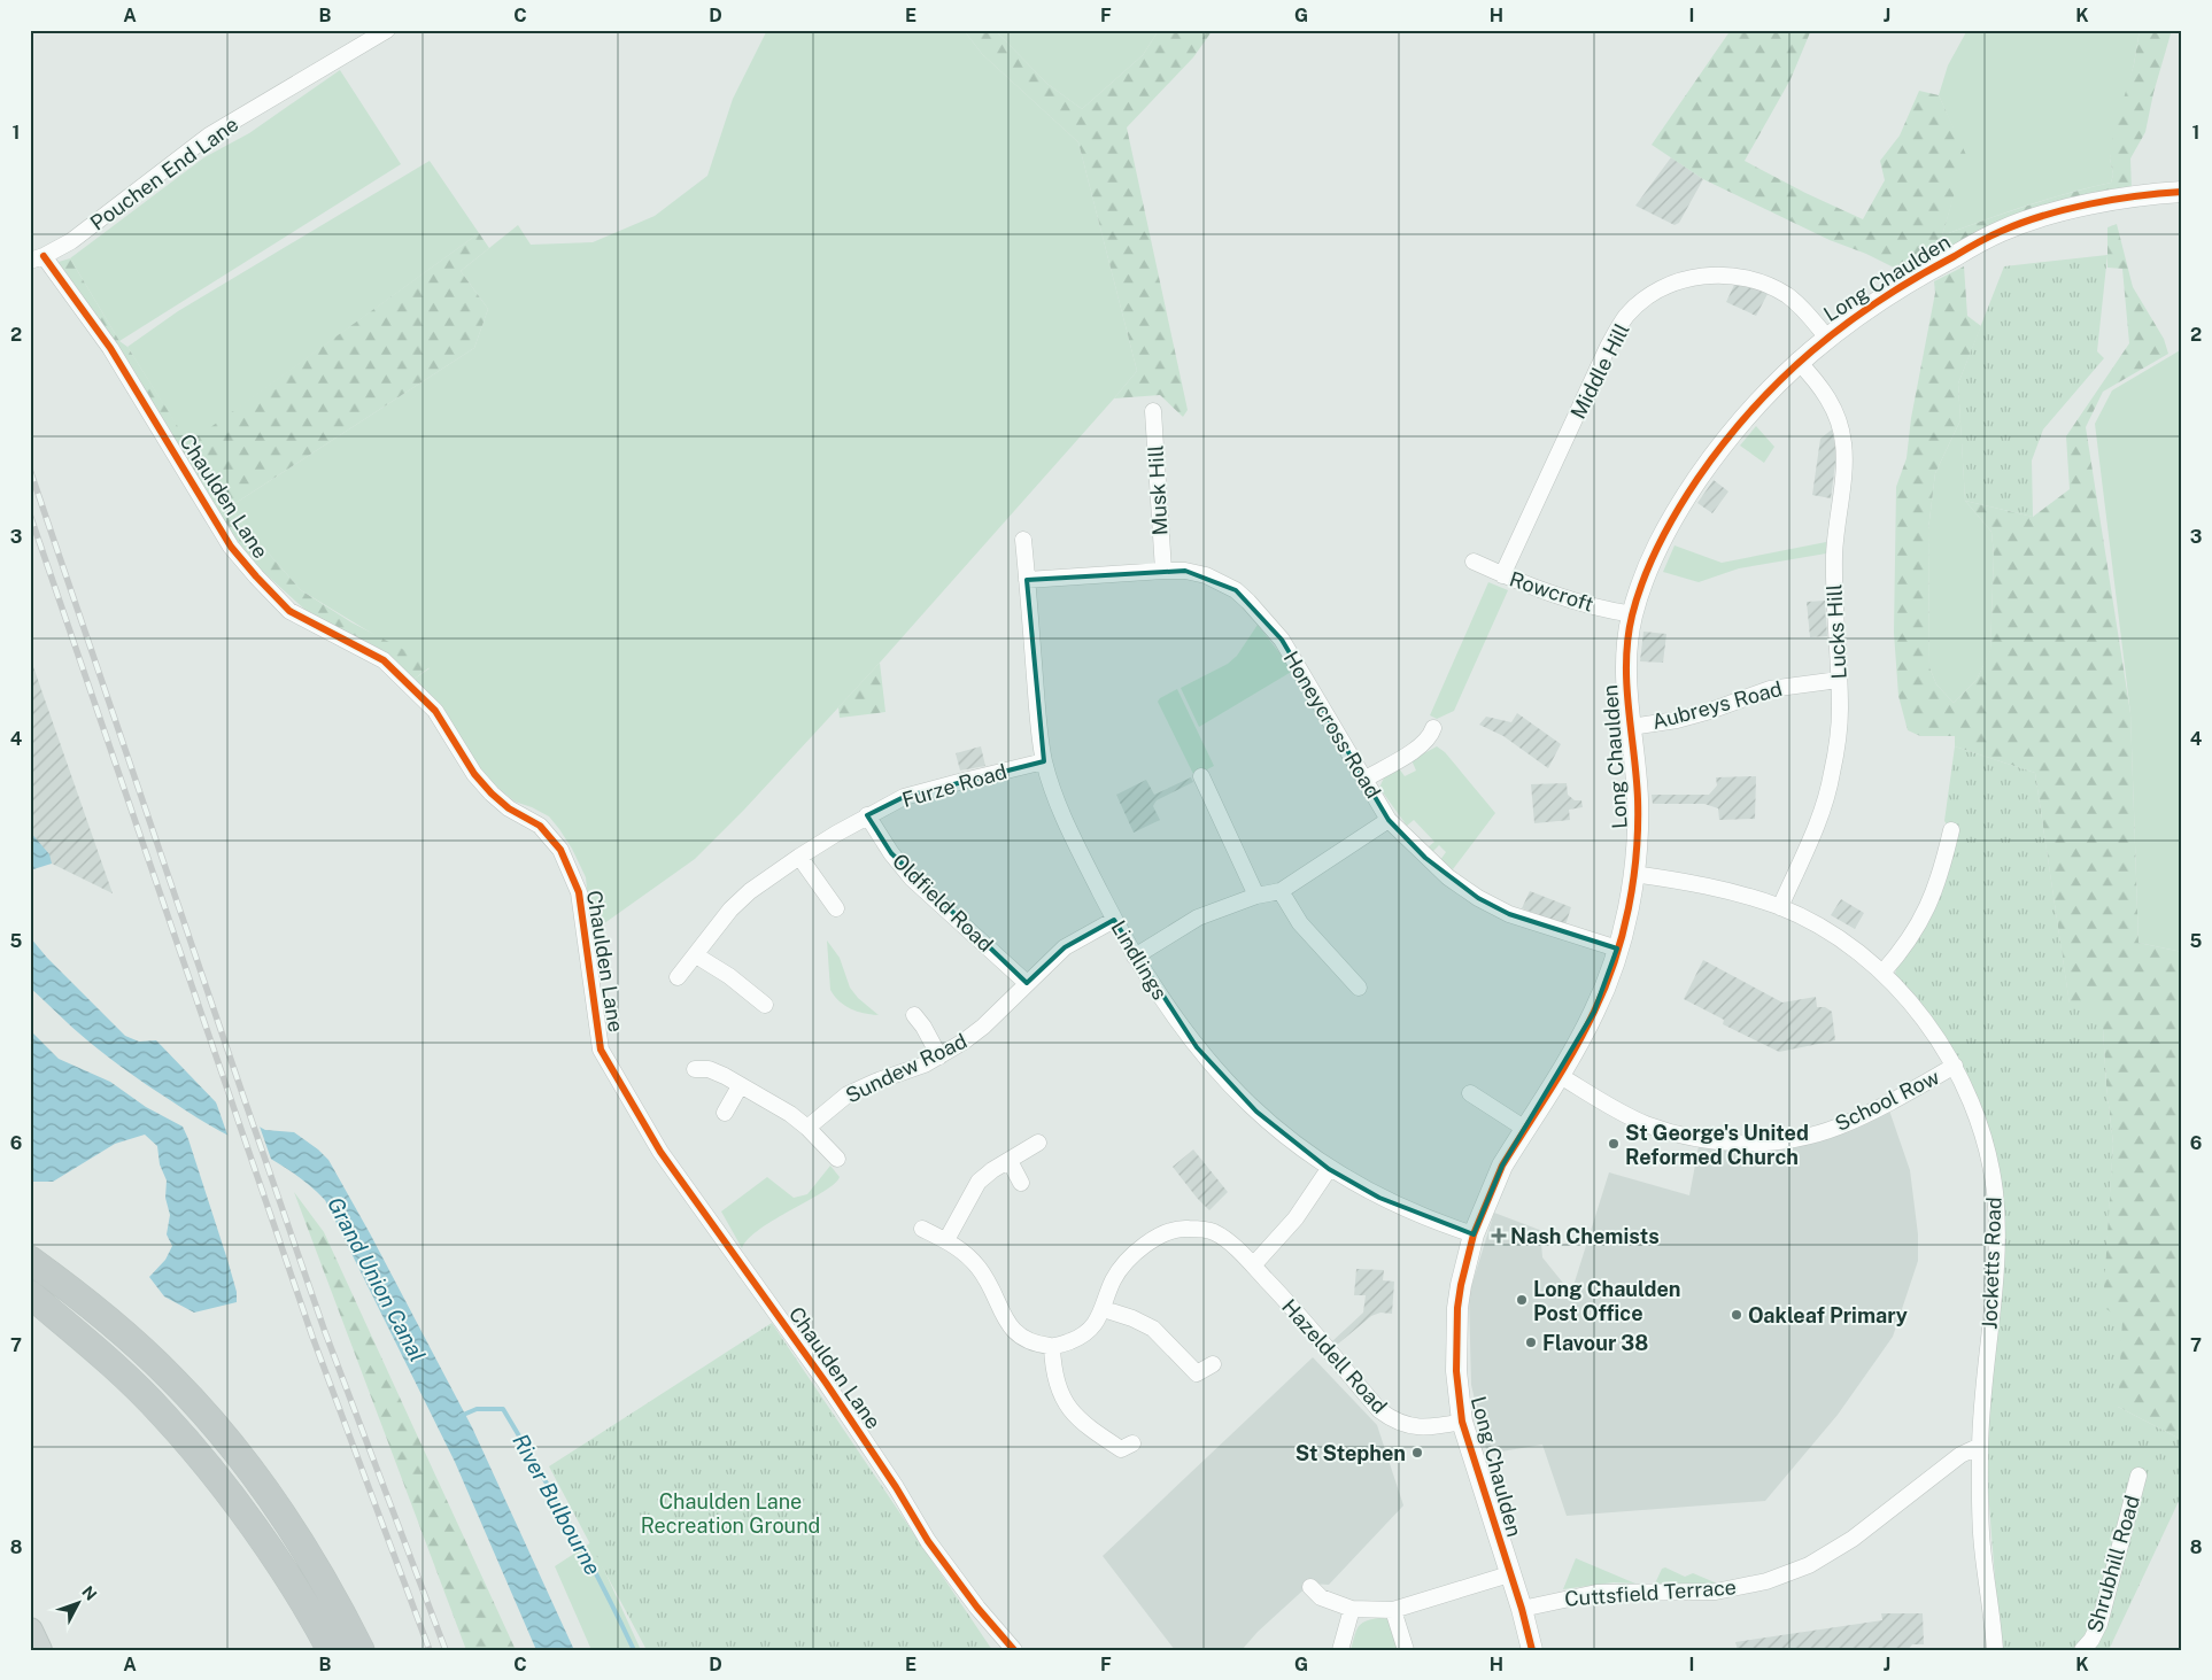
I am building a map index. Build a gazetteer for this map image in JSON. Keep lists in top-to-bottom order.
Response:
{
  "streets": {
    "street": [
      "Pouchen End Lane",
      "Long Chaulden",
      "Middle Hill",
      "Musk Hill",
      "Chaulden Lane",
      "Rowcroft",
      "Lucks Hill",
      "Aubreys Road",
      "Honeycross Road",
      "Furze Road",
      "Oldfield Road",
      "Lindlings",
      "Sundew Road",
      "School Row",
      "Jocketts Road",
      "Hazeldell Road",
      "Shrubhill Road",
      "Cuttsfield Terrace"
    ]
  },
  "crossings": [
    ["Pouchen End Lane", "Chaulden Lane"],
    ["Long Chaulden", "Middle Hill"],
    ["Long Chaulden", "Rowcroft"],
    ["Long Chaulden", "Lucks Hill"],
    ["Long Chaulden", "Aubreys Road"],
    ["Long Chaulden", "Honeycross Road"],
    ["Long Chaulden", "Lindlings"],
    ["Long Chaulden", "School Row"],
    ["Long Chaulden", "Jocketts Road"],
    ["Long Chaulden", "Hazeldell Road"],
    ["Long Chaulden", "Cuttsfield Terrace"],
    ["Middle Hill", "Rowcroft"],
    ["Musk Hill", "Honeycross Road"],
    ["Lucks Hill", "Aubreys Road"],
    ["Lucks Hill", "Jocketts Road"],
    ["Honeycross Road", "Lindlings"],
    ["Furze Road", "Oldfield Road"],
    ["Furze Road", "Lindlings"],
    ["Oldfield Road", "Sundew Road"],
    ["Lindlings", "Sundew Road"],
    ["School Row", "Jocketts Road"],
    ["Jocketts Road", "Cuttsfield Terrace"]
  ],
  "water": ["Grand Union Canal", "River Bulbourne"],
  "parks": ["Chaulden Lane Recreation Ground"],
  "places": {
    "other": [
      "St George's United Reformed Church",
      "Long Chaulden Post Office",
      "Oakleaf Primary",
      "Flavour 38",
      "St Stephen"
    ],
    "health": ["Nash Chemists"]
  },
  "north": "top right",
  "grid": {
    "columns": [
      "A",
      "B",
      "C",
      "D",
      "E",
      "F",
      "G",
      "H",
      "I",
      "J",
      "K"
    ],
    "rows": [
      "1",
      "2",
      "3",
      "4",
      "5",
      "6",
      "7",
      "8"
    ]
  }
}
